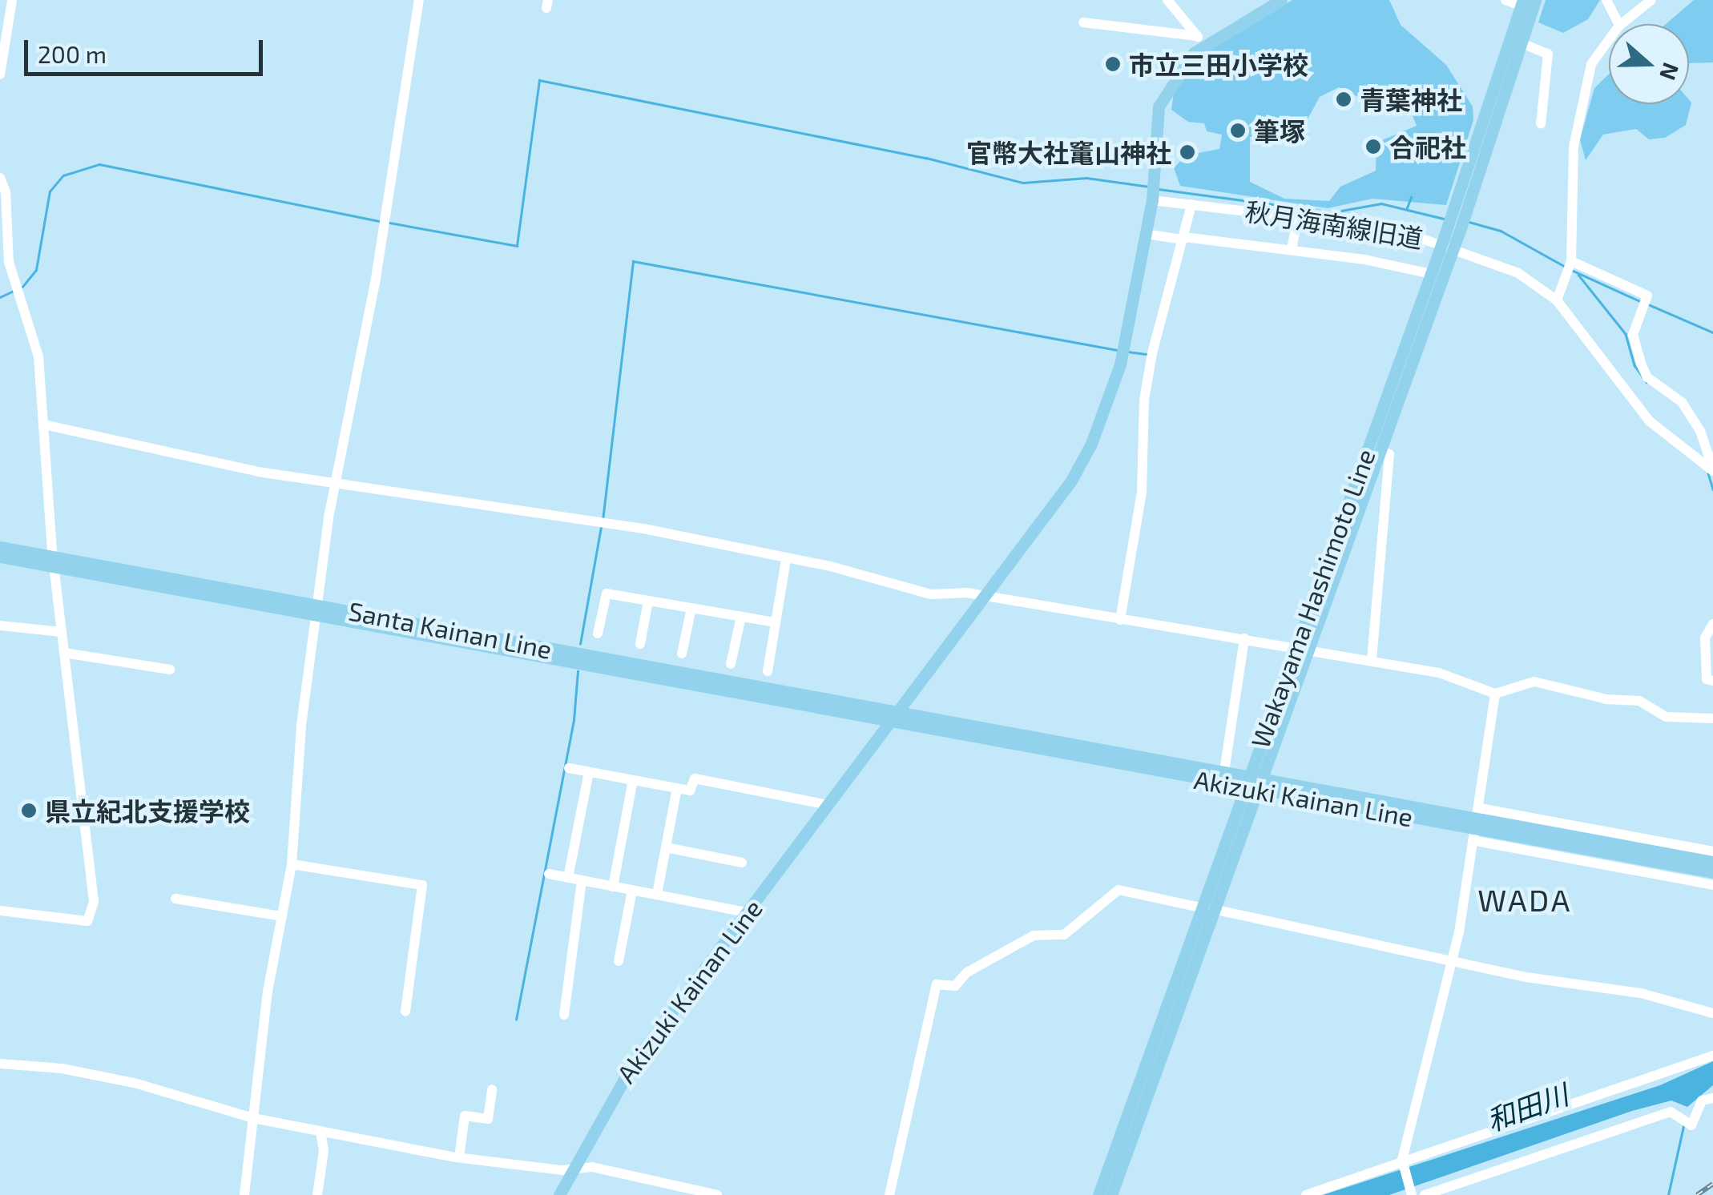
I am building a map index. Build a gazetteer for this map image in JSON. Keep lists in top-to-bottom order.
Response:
{
  "streets": {
    "main road": ["Wakayama Hashimoto Line", "Santa Kainan Line", "Akizuki Kainan Line"],
    "street": ["秋月海南線旧道"]
  },
  "crossings": [
    ["秋月海南線旧道", "Wakayama Hashimoto Line"],
    ["秋月海南線旧道", "Akizuki Kainan Line"],
    ["Wakayama Hashimoto Line", "Akizuki Kainan Line"],
    ["Santa Kainan Line", "Akizuki Kainan Line"]
  ],
  "districts": ["WADA"],
  "water": ["和田川"],
  "places": [
    "市立三田小学校",
    "青葉神社",
    "筆塚",
    "合祀社",
    "官幣大社竃山神社",
    "県立紀北支援学校"
  ],
  "scale_bar": "200 m",
  "north": "right"
}
